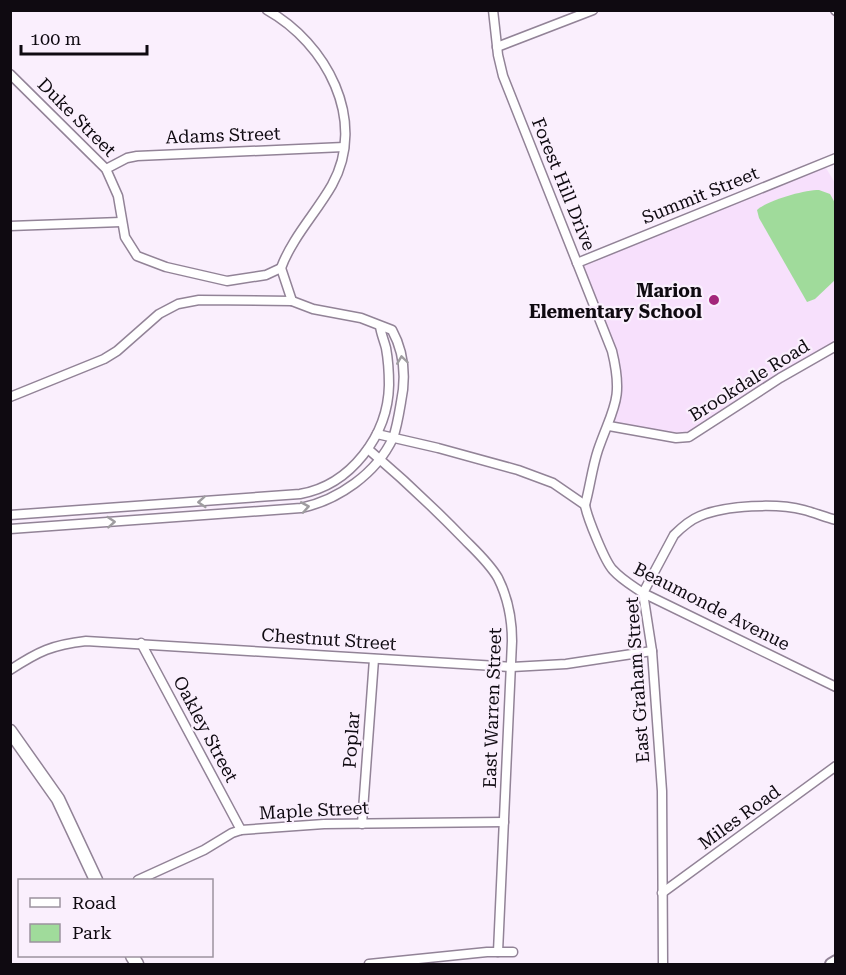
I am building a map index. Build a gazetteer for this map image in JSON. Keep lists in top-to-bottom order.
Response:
{
  "streets": {
    "street": [
      "Duke Street",
      "Adams Street",
      "Forest Hill Drive",
      "Summit Street",
      "Brookdale Road",
      "Beaumonde Avenue",
      "Chestnut Street",
      "East Graham Street",
      "East Warren Street",
      "Oakley Street",
      "Poplar",
      "Maple Street",
      "Miles Road"
    ]
  },
  "crossings": [
    ["Duke Street", "Adams Street"],
    ["Forest Hill Drive", "Summit Street"],
    ["Forest Hill Drive", "Brookdale Road"],
    ["Forest Hill Drive", "Beaumonde Avenue"],
    ["Beaumonde Avenue", "East Graham Street"],
    ["Chestnut Street", "East Graham Street"],
    ["Chestnut Street", "East Warren Street"],
    ["Chestnut Street", "Oakley Street"],
    ["Chestnut Street", "Poplar"],
    ["East Graham Street", "Miles Road"],
    ["East Warren Street", "Maple Street"],
    ["Oakley Street", "Maple Street"],
    ["Poplar", "Maple Street"]
  ],
  "places": ["Marion Elementary School"],
  "legend": ["Road", "Park"],
  "scale_bar": "100 m"
}
